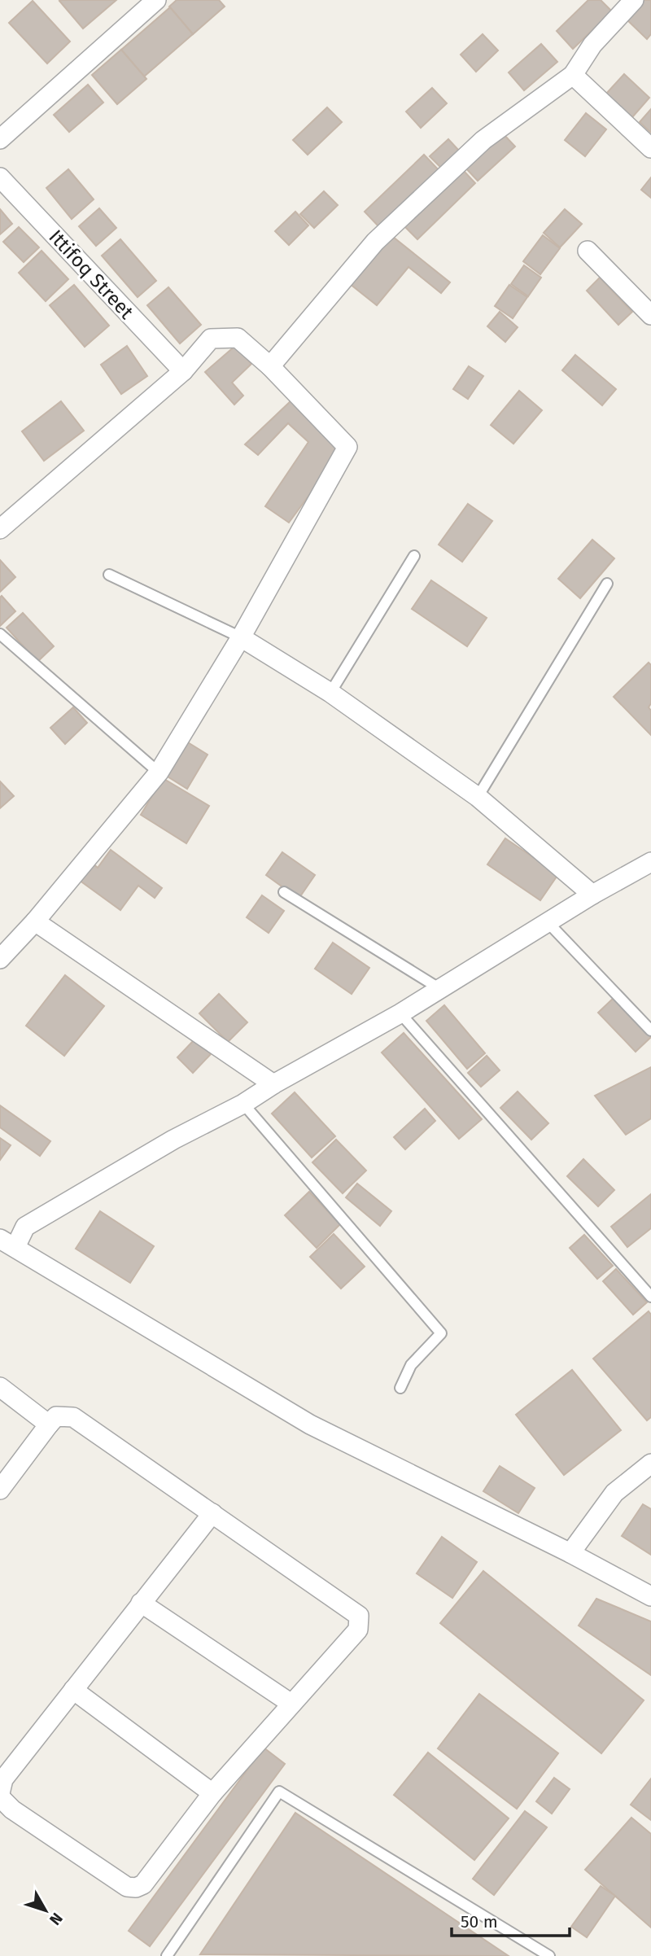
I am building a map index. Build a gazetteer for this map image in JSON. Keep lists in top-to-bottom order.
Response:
{
  "streets": {
    "street": ["Ittifoq Street"]
  },
  "scale_bar": "50 m",
  "north": "bottom right"
}
